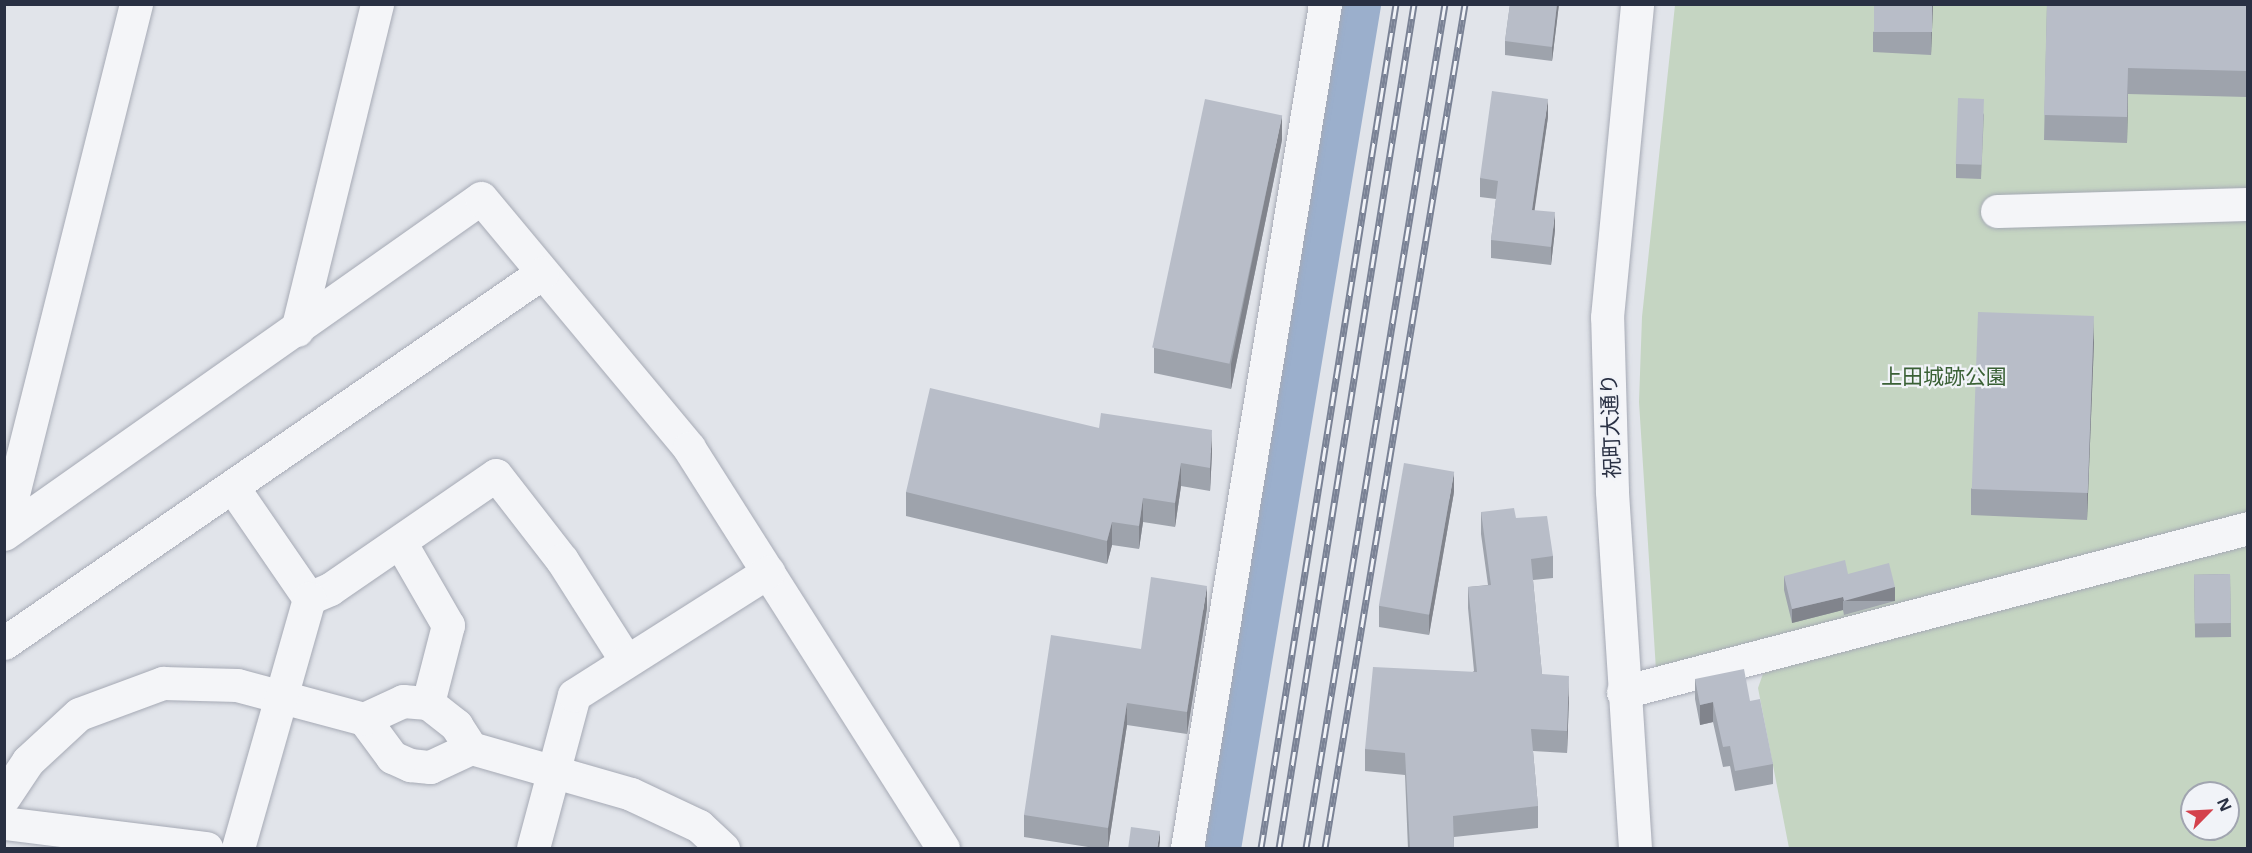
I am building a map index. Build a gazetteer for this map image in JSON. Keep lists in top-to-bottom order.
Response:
{
  "streets": {
    "street": ["祝町大通り"]
  },
  "parks": ["上田城跡公園"],
  "north": "top right"
}
